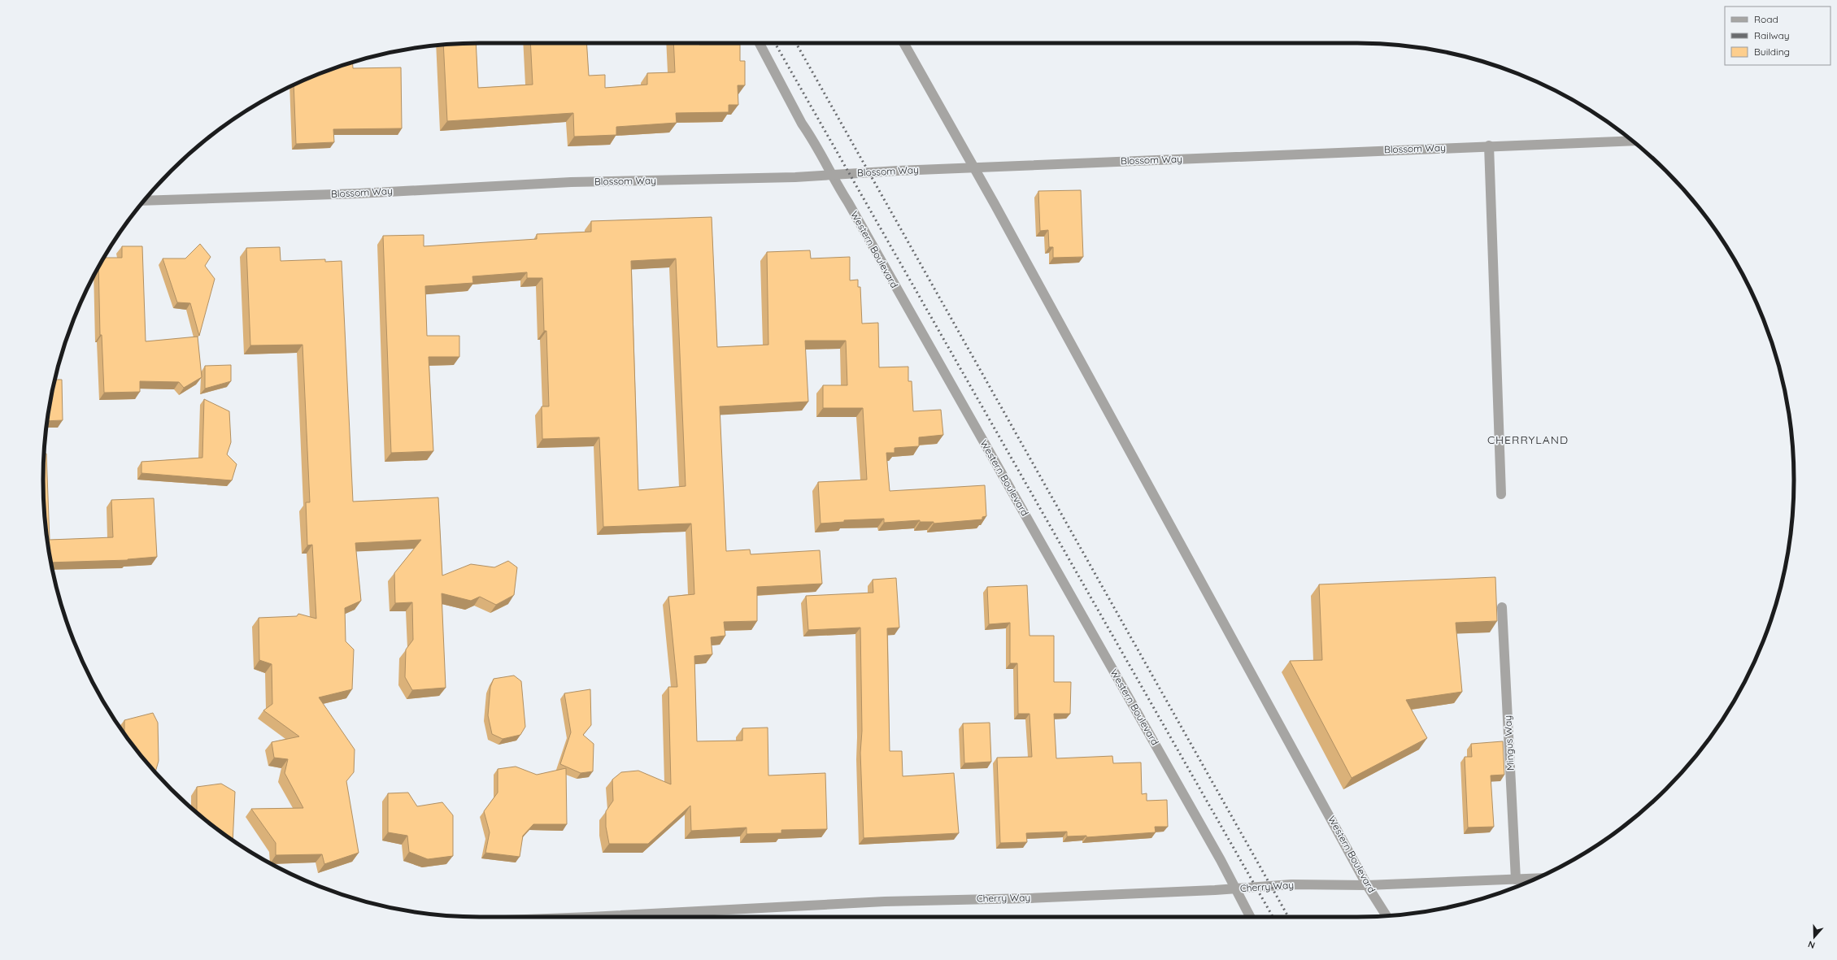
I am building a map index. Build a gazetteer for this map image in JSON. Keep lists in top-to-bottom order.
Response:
{
  "streets": {
    "street": [
      "Blossom Way",
      "Western Boulevard",
      "Mingus Way",
      "Cherry Way"
    ]
  },
  "crossings": [
    ["Blossom Way", "Western Boulevard"],
    ["Western Boulevard", "Cherry Way"],
    ["Mingus Way", "Cherry Way"]
  ],
  "districts": ["CHERRYLAND"],
  "legend": ["Road", "Railway", "Building"],
  "north": "bottom"
}
